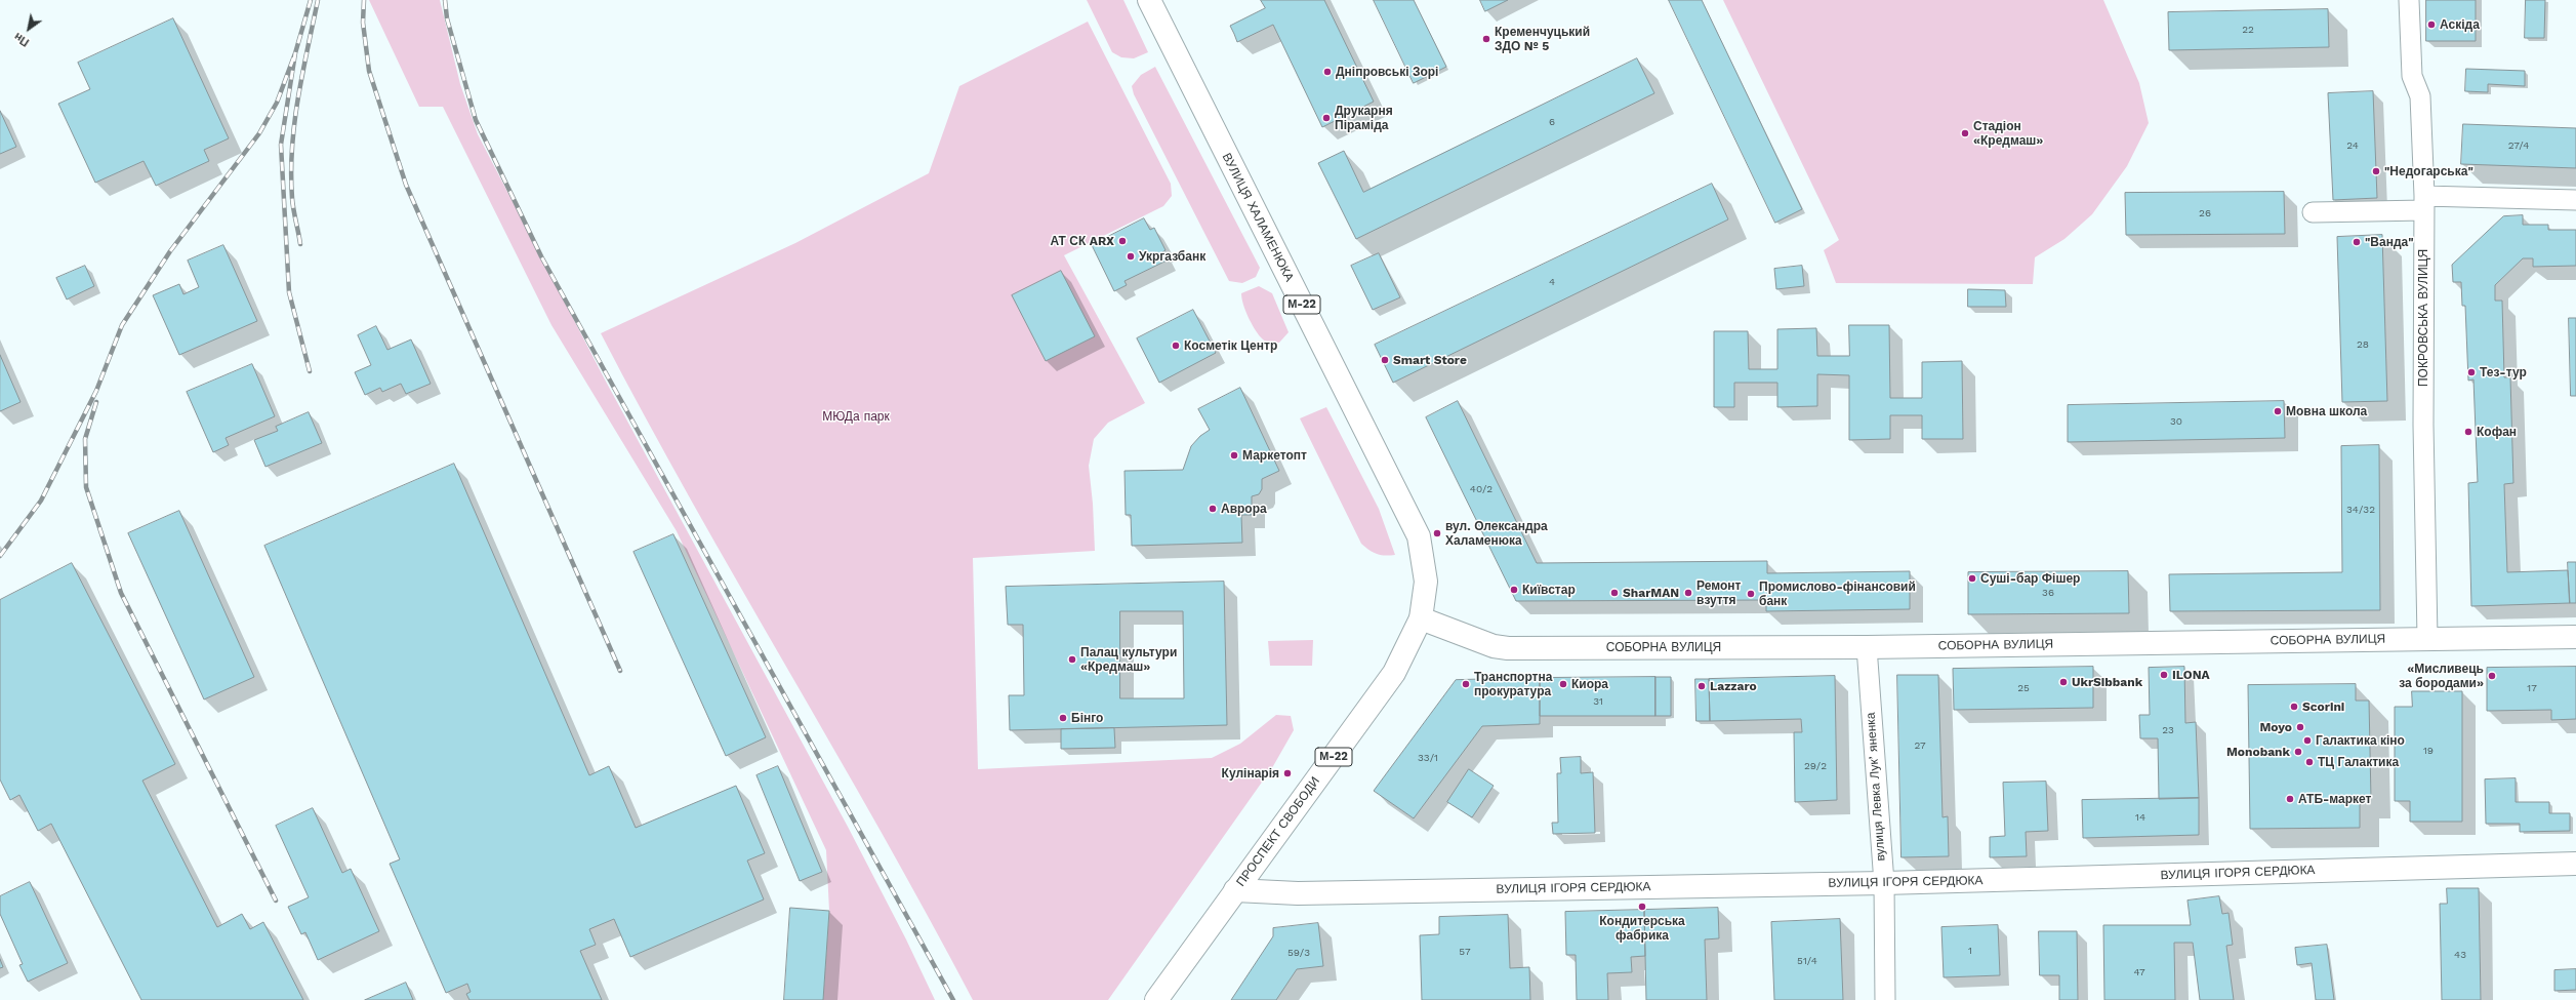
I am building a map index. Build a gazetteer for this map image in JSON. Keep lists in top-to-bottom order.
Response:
{
  "streets": {
    "main road": [
      "ВУЛИЦЯ ХАЛАМЕНЮКА",
      "М-22",
      "СОБОРНА ВУЛИЦЯ",
      "ПРОСПЕКТ СВОБОДИ",
      "ВУЛИЦЯ ІГОРЯ СЕРДЮКА"
    ],
    "street": ["ПОКРОВСЬКА ВУЛИЦЯ", "вулиця Левка Лукʼяненка"]
  },
  "crossings": [
    ["ВУЛИЦЯ ХАЛАМЕНЮКА", "СОБОРНА ВУЛИЦЯ"],
    ["ВУЛИЦЯ ХАЛАМЕНЮКА", "ПРОСПЕКТ СВОБОДИ"],
    ["ПОКРОВСЬКА ВУЛИЦЯ", "СОБОРНА ВУЛИЦЯ"],
    ["СОБОРНА ВУЛИЦЯ", "вулиця Левка Лукʼяненка"],
    ["СОБОРНА ВУЛИЦЯ", "ПРОСПЕКТ СВОБОДИ"],
    ["вулиця Левка Лукʼяненка", "ВУЛИЦЯ ІГОРЯ СЕРДЮКА"],
    ["ПРОСПЕКТ СВОБОДИ", "ВУЛИЦЯ ІГОРЯ СЕРДЮКА"]
  ],
  "parks": ["МЮДа парк"],
  "places": [
    "Аскіда",
    "Кременчуцький ЗДО № 5",
    "Дніпровські Зорі",
    "Друкарня Піраміда",
    "Стадіон «Кредмаш»",
    "\"Недогарська\"",
    "АТ СК ARX",
    "\"Ванда\"",
    "Укргазбанк",
    "Косметік Центр",
    "Smart Store",
    "Тез-тур",
    "Мовна школа",
    "Кофан",
    "Маркетопт",
    "Аврора",
    "вул. Олександра Халаменюка",
    "Суші-бар Фішер",
    "Київстар",
    "SharMAN",
    "Ремонт взуття",
    "Промислово-фінансовий банк",
    "Палац культури «Кредмаш»",
    "ILONA",
    "«Мисливець за бородами»",
    "UkrSibbank",
    "Транспортна прокуратура",
    "Киора",
    "Lazzaro",
    "Scorini",
    "Бінго",
    "Moyo",
    "Галактика кіно",
    "Monobank",
    "ТЦ Галактика",
    "Кулінарія",
    "АТБ-маркет",
    "Кондитерська фабрика"
  ],
  "house_numbers": [
    "22",
    "6",
    "24",
    "27/4",
    "26",
    "4",
    "28",
    "30",
    "40/2",
    "34/32",
    "36",
    "25",
    "17",
    "31",
    "23",
    "27",
    "19",
    "33/1",
    "29/2",
    "14",
    "1",
    "57",
    "59/3",
    "43",
    "51/4",
    "47"
  ],
  "north": "bottom left"
}
